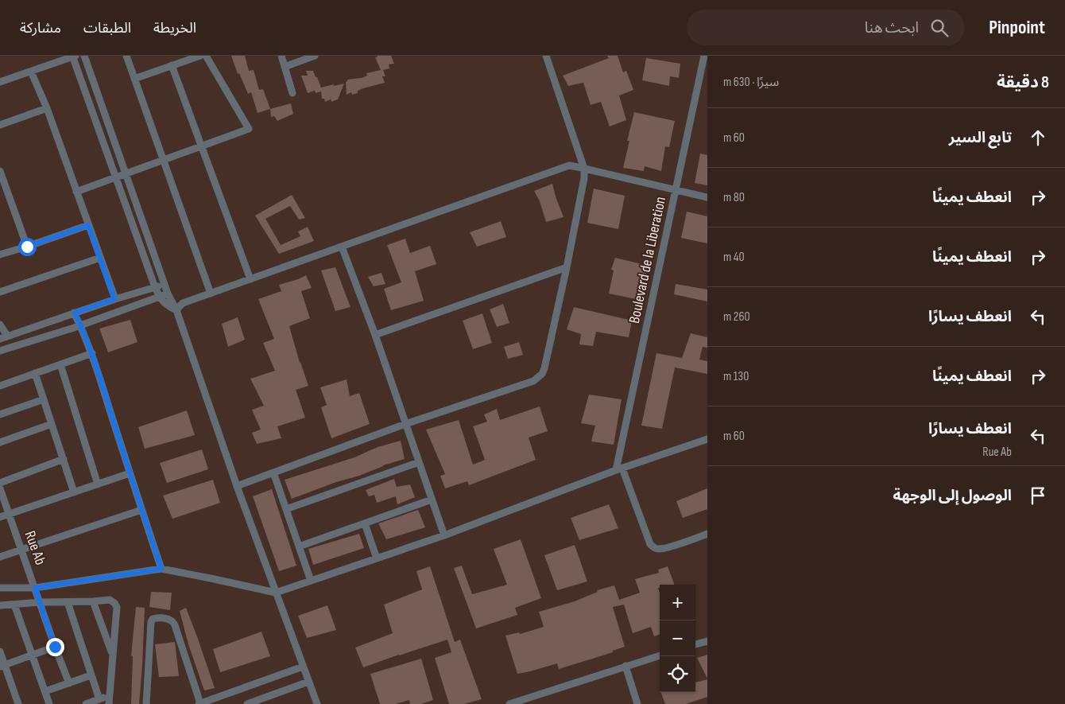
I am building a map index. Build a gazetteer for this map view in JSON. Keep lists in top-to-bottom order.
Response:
{
  "streets": {
    "street": ["Boulevard de la Liberation", "Rue Ab"]
  },
  "page": {
    "header": "Pinpoint",
    "search": "ابحث هنا",
    "nav": ["الخريطة", "الطبقات", "مشاركة"],
    "heading": ["8 دقيقة", "سيرًا · 630 m"],
    "list": [
      ["تابع السير", "60 m"],
      ["انعطف يمينًا", "80 m"],
      ["انعطف يمينًا", "40 m"],
      ["انعطف يسارًا", "260 m"],
      ["انعطف يمينًا", "130 m"],
      ["انعطف يسارًا", "Rue Ab", "60 m"],
      "الوصول إلى الوجهة"
    ],
    "map_buttons": ["+", "−"]
  }
}
